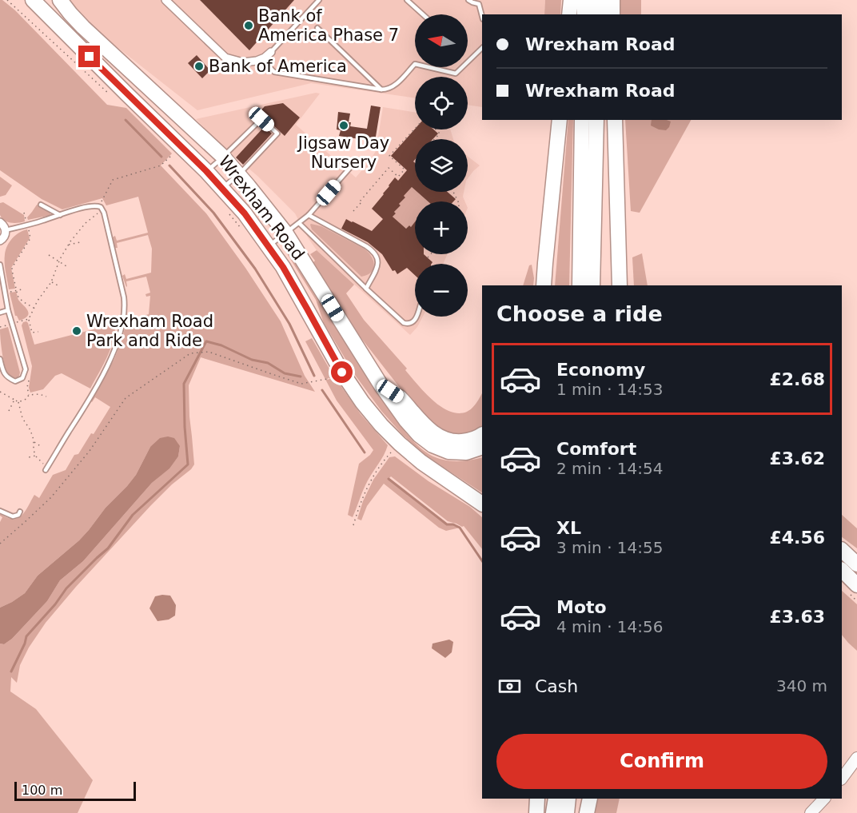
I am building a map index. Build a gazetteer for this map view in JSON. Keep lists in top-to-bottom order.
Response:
{
  "streets": {
    "highway": ["Wrexham Road"]
  },
  "places": [
    "Bank of America Phase 7",
    "Bank of America",
    "Jigsaw Day Nursery",
    "Wrexham Road Park and Ride"
  ],
  "scale_bar": "100 m",
  "north": "left",
  "page": {
    "map_buttons": ["+", "−"],
    "banner": ["Wrexham Road", "Wrexham Road"],
    "heading": "Choose a ride",
    "list": [
      {
        "name": "Economy",
        "note": "1 min · 14:53",
        "value": "£2.68"
      },
      {
        "name": "Comfort",
        "note": "2 min · 14:54",
        "value": "£3.62"
      },
      {
        "name": "XL",
        "note": "3 min · 14:55",
        "value": "£4.56"
      },
      {
        "name": "Moto",
        "note": "4 min · 14:56",
        "value": "£3.63"
      }
    ],
    "pay": ["Cash", "340 m"],
    "buttons": "Confirm",
    "scale": "100 m"
  }
}
